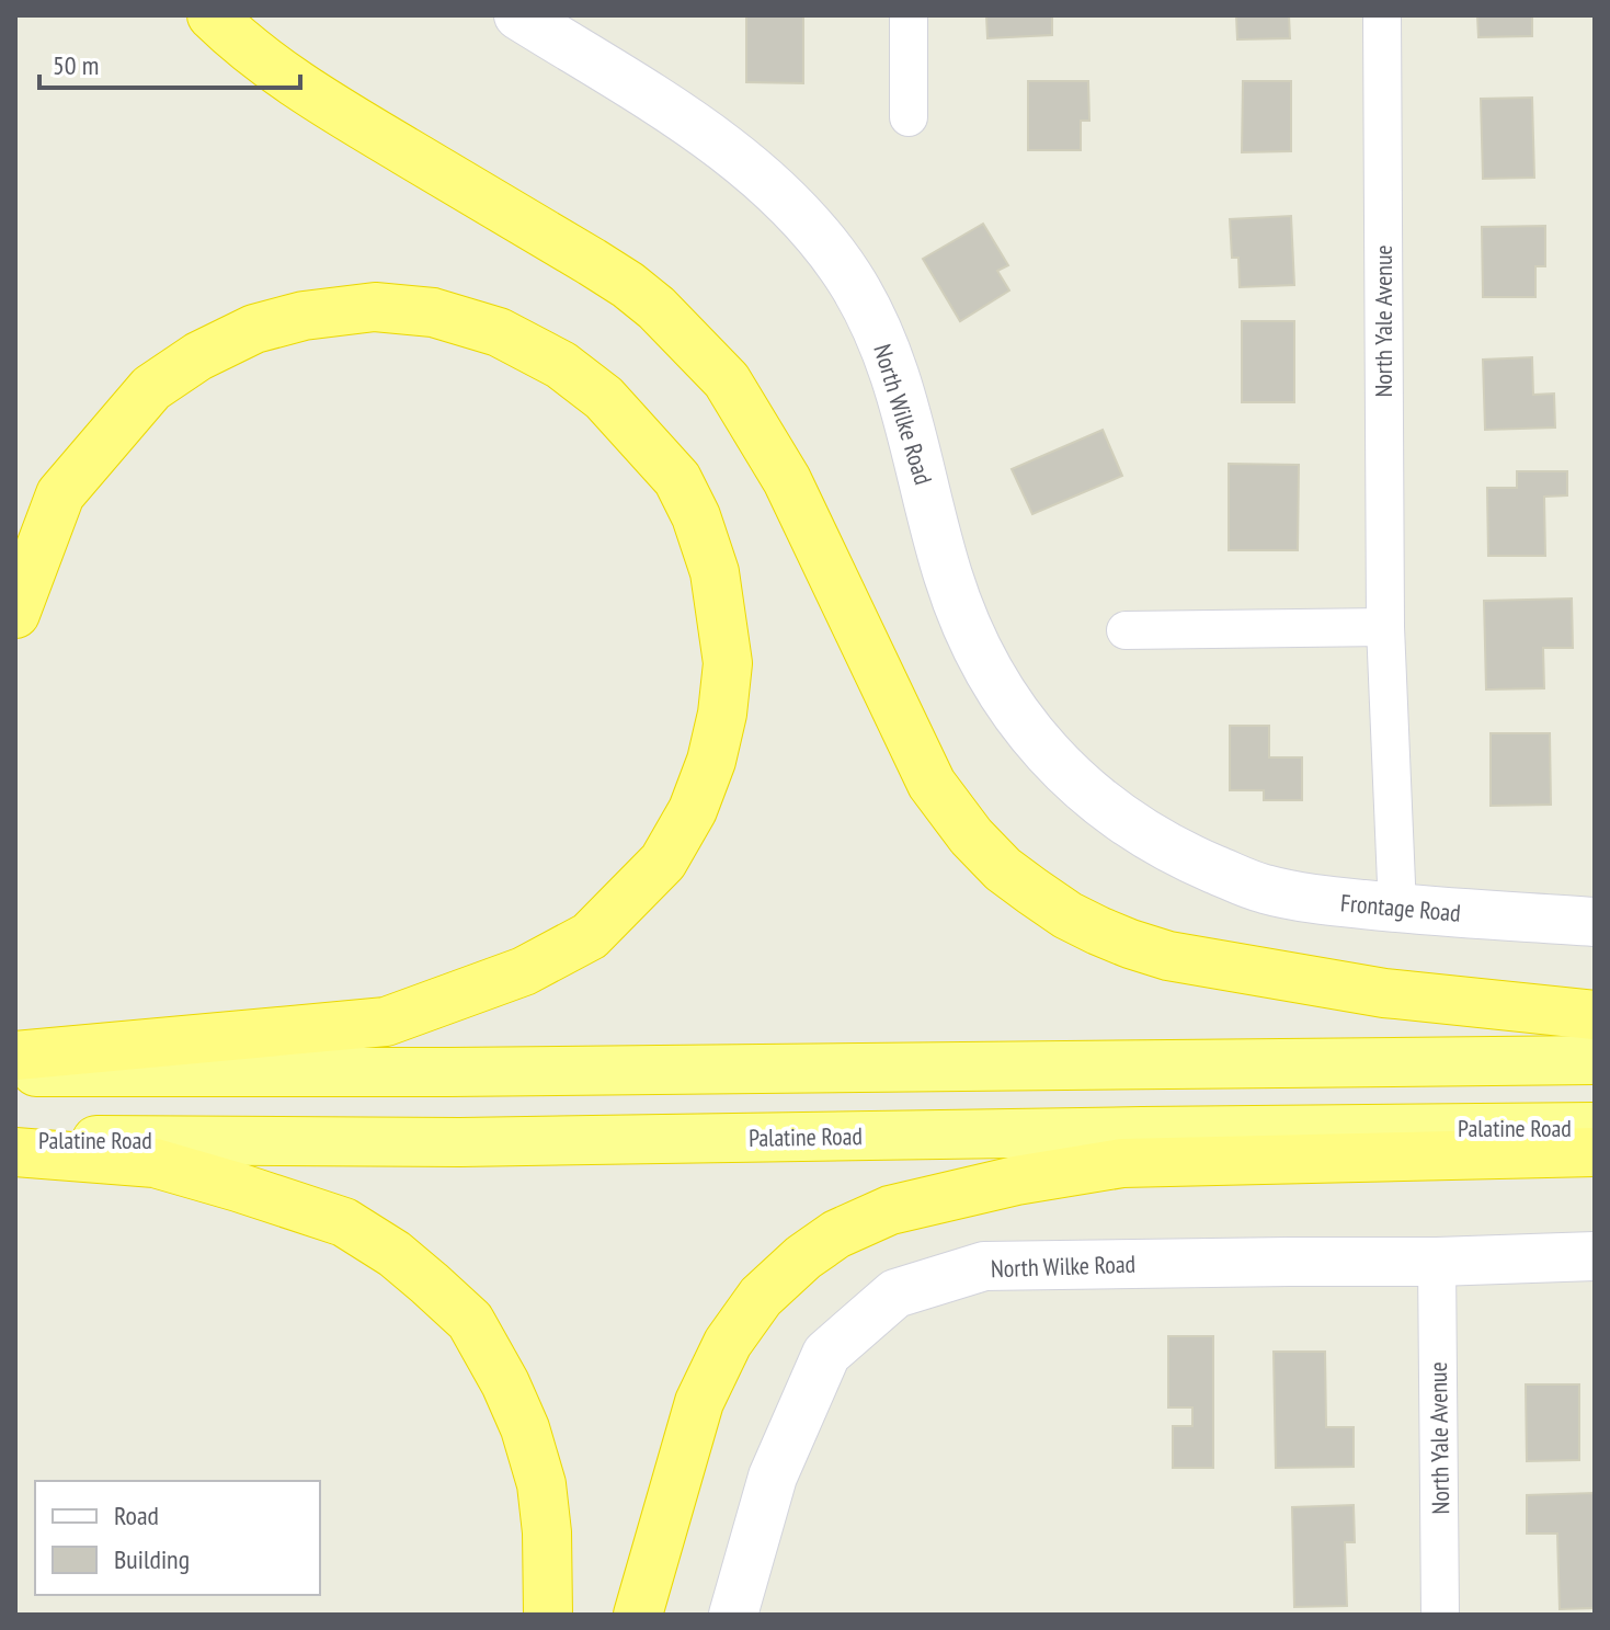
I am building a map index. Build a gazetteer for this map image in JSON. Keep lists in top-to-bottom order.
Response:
{
  "streets": {
    "highway": ["Palatine Road"],
    "street": ["North Yale Avenue", "North Wilke Road", "Frontage Road"]
  },
  "crossings": [
    ["North Yale Avenue", "North Wilke Road"],
    ["North Yale Avenue", "Frontage Road"],
    ["North Wilke Road", "Frontage Road"]
  ],
  "legend": ["Road", "Building"],
  "scale_bar": "50 m"
}
